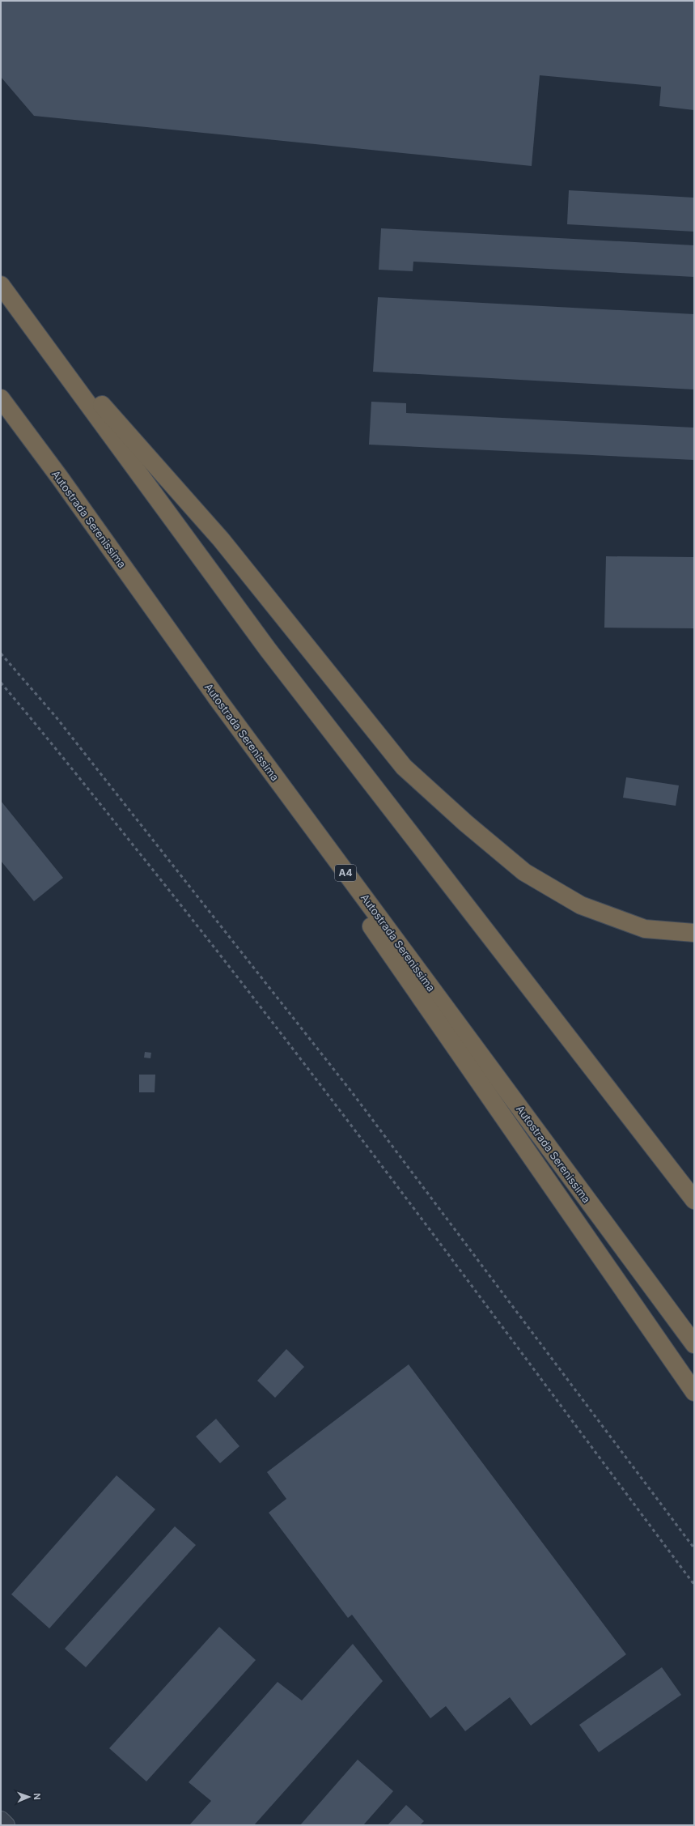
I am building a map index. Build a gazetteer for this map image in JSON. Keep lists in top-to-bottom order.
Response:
{
  "streets": {
    "highway": ["Autostrada Serenissima", "A4"]
  },
  "north": "right"
}
